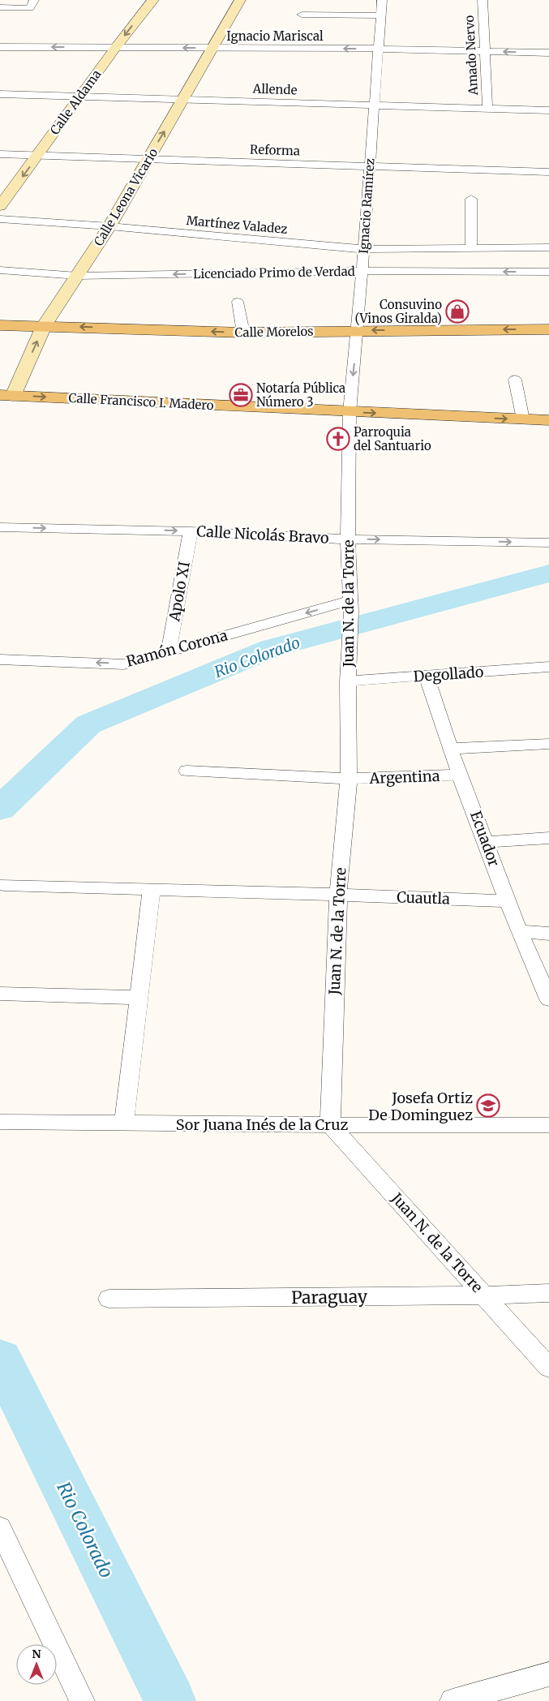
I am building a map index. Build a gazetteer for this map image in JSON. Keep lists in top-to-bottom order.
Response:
{
  "streets": {
    "main road": [
      "Calle Aldama",
      "Calle Leona Vicario",
      "Calle Morelos",
      "Calle Francisco I. Madero"
    ],
    "street": [
      "Ignacio Mariscal",
      "Amado Nervo",
      "Allende",
      "Reforma",
      "Ignacio Ramírez",
      "Martínez Valadez",
      "Licenciado Primo de Verdad",
      "Calle Nicolás Bravo",
      "Apolo XI",
      "Juan N. de la Torre",
      "Ramón Corona",
      "Degollado",
      "Argentina",
      "Ecuador",
      "Cuautla",
      "Sor Juana Inés de la Cruz",
      "Paraguay"
    ]
  },
  "crossings": [
    ["Ignacio Mariscal", "Amado Nervo"],
    ["Ignacio Mariscal", "Calle Aldama"],
    ["Ignacio Mariscal", "Calle Leona Vicario"],
    ["Ignacio Mariscal", "Ignacio Ramírez"],
    ["Amado Nervo", "Allende"],
    ["Allende", "Calle Aldama"],
    ["Allende", "Calle Leona Vicario"],
    ["Allende", "Ignacio Ramírez"],
    ["Calle Aldama", "Reforma"],
    ["Reforma", "Calle Leona Vicario"],
    ["Reforma", "Ignacio Ramírez"],
    ["Calle Leona Vicario", "Martínez Valadez"],
    ["Calle Leona Vicario", "Licenciado Primo de Verdad"],
    ["Calle Leona Vicario", "Calle Morelos"],
    ["Calle Leona Vicario", "Calle Francisco I. Madero"],
    ["Ignacio Ramírez", "Martínez Valadez"],
    ["Ignacio Ramírez", "Licenciado Primo de Verdad"],
    ["Ignacio Ramírez", "Calle Morelos"],
    ["Ignacio Ramírez", "Calle Francisco I. Madero"],
    ["Ignacio Ramírez", "Juan N. de la Torre"],
    ["Calle Francisco I. Madero", "Juan N. de la Torre"],
    ["Calle Nicolás Bravo", "Apolo XI"],
    ["Calle Nicolás Bravo", "Juan N. de la Torre"],
    ["Apolo XI", "Ramón Corona"],
    ["Juan N. de la Torre", "Ramón Corona"],
    ["Juan N. de la Torre", "Degollado"],
    ["Juan N. de la Torre", "Argentina"],
    ["Juan N. de la Torre", "Cuautla"],
    ["Juan N. de la Torre", "Sor Juana Inés de la Cruz"],
    ["Juan N. de la Torre", "Paraguay"],
    ["Degollado", "Ecuador"],
    ["Argentina", "Ecuador"],
    ["Ecuador", "Cuautla"]
  ],
  "one_way": [
    "Ignacio Mariscal",
    "Calle Aldama",
    "Licenciado Primo de Verdad",
    "Calle Morelos",
    "Calle Francisco I. Madero",
    "Calle Nicolás Bravo",
    "Ramón Corona"
  ],
  "water": ["Rio Colorado"],
  "places": {
    "shop": ["Consuvino (Vinos Giralda)"],
    "office": ["Notaría Pública Número 3"],
    "church": ["Parroquia del Santuario"],
    "school or university": ["Josefa Ortiz De Dominguez"]
  },
  "north": "top"
}
